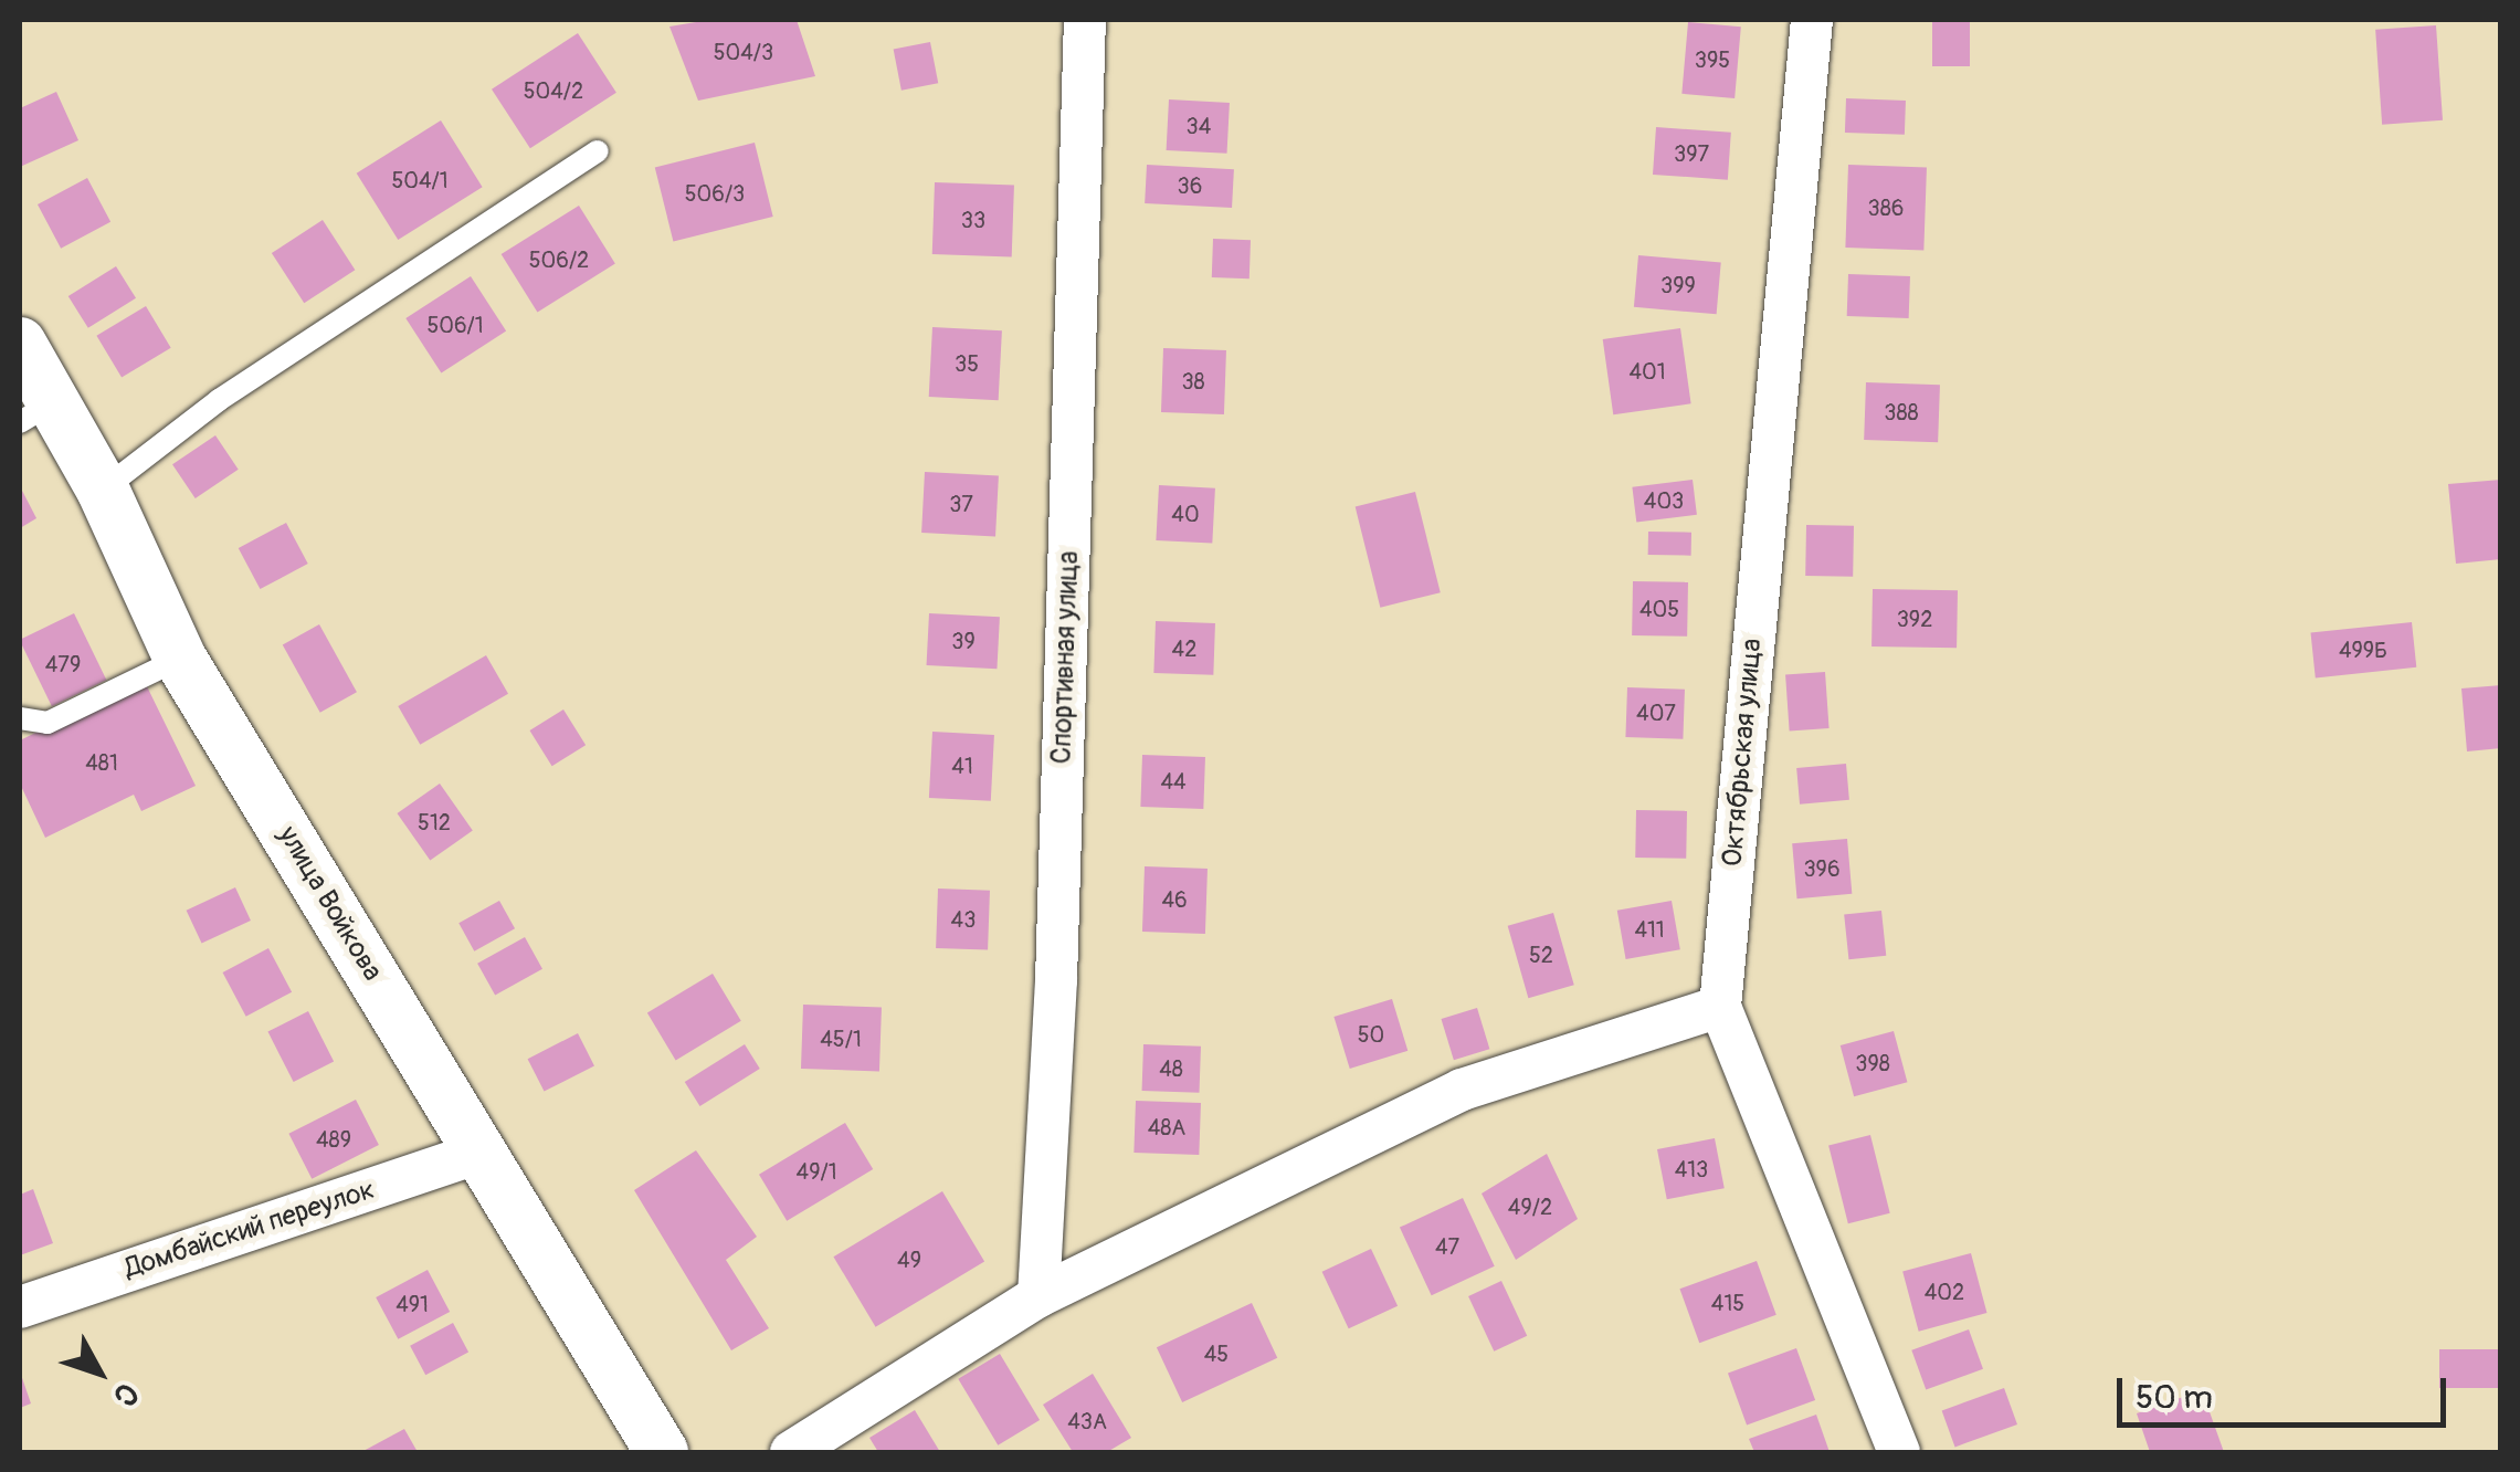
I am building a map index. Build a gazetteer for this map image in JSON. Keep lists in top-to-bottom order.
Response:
{
  "streets": {
    "street": [
      "Спортивная улица",
      "Октябрьская улица",
      "улица Войкова",
      "Домбайский переулок"
    ]
  },
  "crossings": [
    ["улица Войкова", "Домбайский переулок"]
  ],
  "house_numbers": [
    "504/3",
    "395",
    "504/2",
    "34",
    "397",
    "504/1",
    "36",
    "506/3",
    "386",
    "33",
    "506/2",
    "399",
    "506/1",
    "35",
    "401",
    "38",
    "388",
    "403",
    "37",
    "40",
    "405",
    "392",
    "39",
    "42",
    "499Б",
    "479",
    "407",
    "481",
    "41",
    "44",
    "512",
    "396",
    "46",
    "43",
    "411",
    "52",
    "50",
    "45/1",
    "398",
    "48",
    "48А",
    "489",
    "413",
    "49/1",
    "49/2",
    "47",
    "49",
    "402",
    "415",
    "491",
    "45",
    "43А"
  ],
  "scale_bar": "50 m",
  "north": "bottom right"
}
